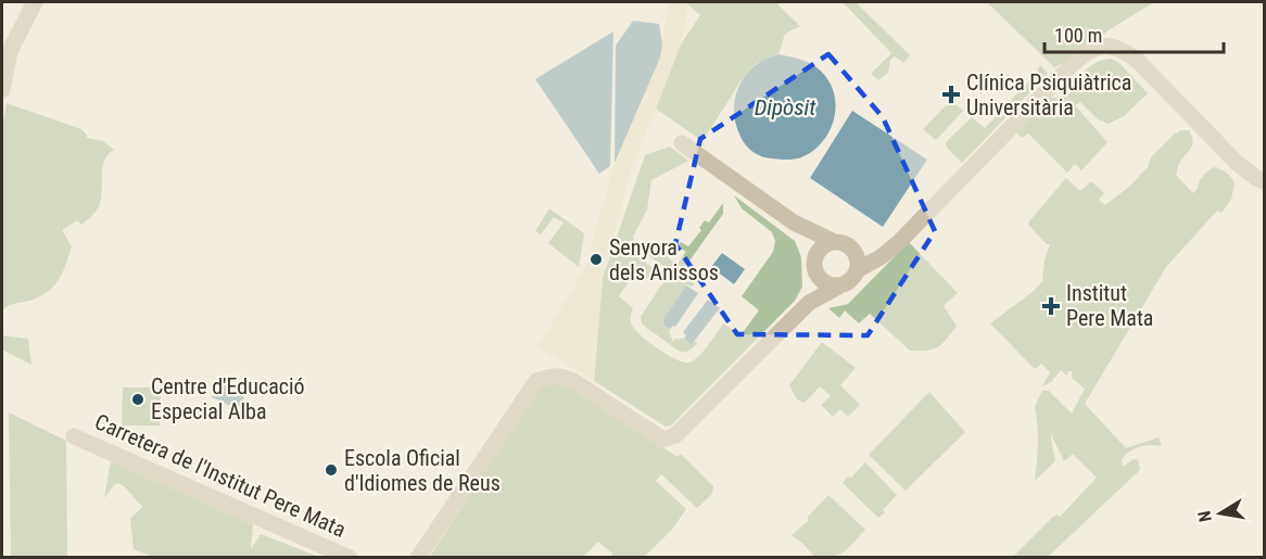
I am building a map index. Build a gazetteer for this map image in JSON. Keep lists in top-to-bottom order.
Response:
{
  "streets": {
    "street": ["Carretera de l'Institut Pere Mata"]
  },
  "water": ["Dipòsit"],
  "places": {
    "health": ["Clínica Psiquiàtrica Universitària", "Institut Pere Mata"],
    "other": ["Senyora dels Anissos", "Centre d'Educació Especial Alba", "Escola Oficial d'Idiomes de Reus"]
  },
  "scale_bar": "100 m",
  "north": "left"
}
